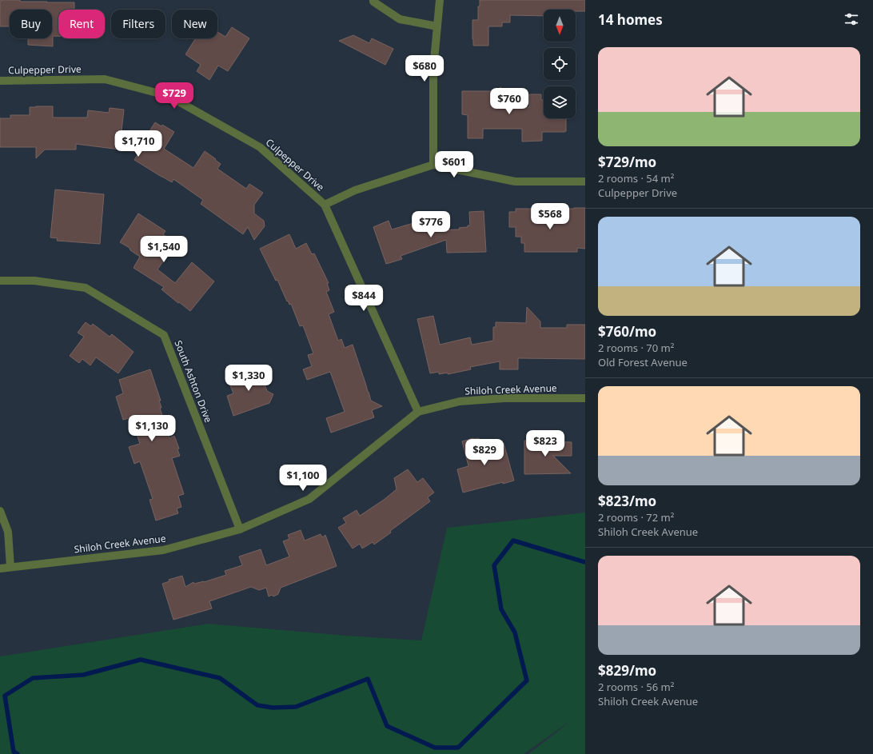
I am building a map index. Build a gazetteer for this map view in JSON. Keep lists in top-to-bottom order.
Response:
{
  "streets": {
    "street": ["Culpepper Drive", "South Ashton Drive", "Shiloh Creek Avenue"]
  },
  "crossings": [
    ["Culpepper Drive", "Shiloh Creek Avenue"],
    ["South Ashton Drive", "Shiloh Creek Avenue"]
  ],
  "north": "bottom",
  "page": {
    "heading": "14 homes",
    "chip": [
      "Buy",
      "Rent",
      "Filters",
      "New"
    ],
    "list": [
      {
        "name": "$729/mo",
        "note": "2 rooms · 54 m² · Culpepper Drive"
      },
      {
        "name": "$760/mo",
        "note": "2 rooms · 70 m² · Old Forest Avenue"
      },
      {
        "name": "$823/mo",
        "note": "2 rooms · 72 m² · Shiloh Creek Avenue"
      },
      {
        "name": "$829/mo",
        "note": "2 rooms · 56 m² · Shiloh Creek Avenue"
      }
    ],
    "price": [
      "$680",
      "$729",
      "$760",
      "$1,710",
      "$601",
      "$568",
      "$776",
      "$1,540",
      "$844",
      "$1,330",
      "$1,130",
      "$823",
      "$829",
      "$1,100"
    ]
  }
}
